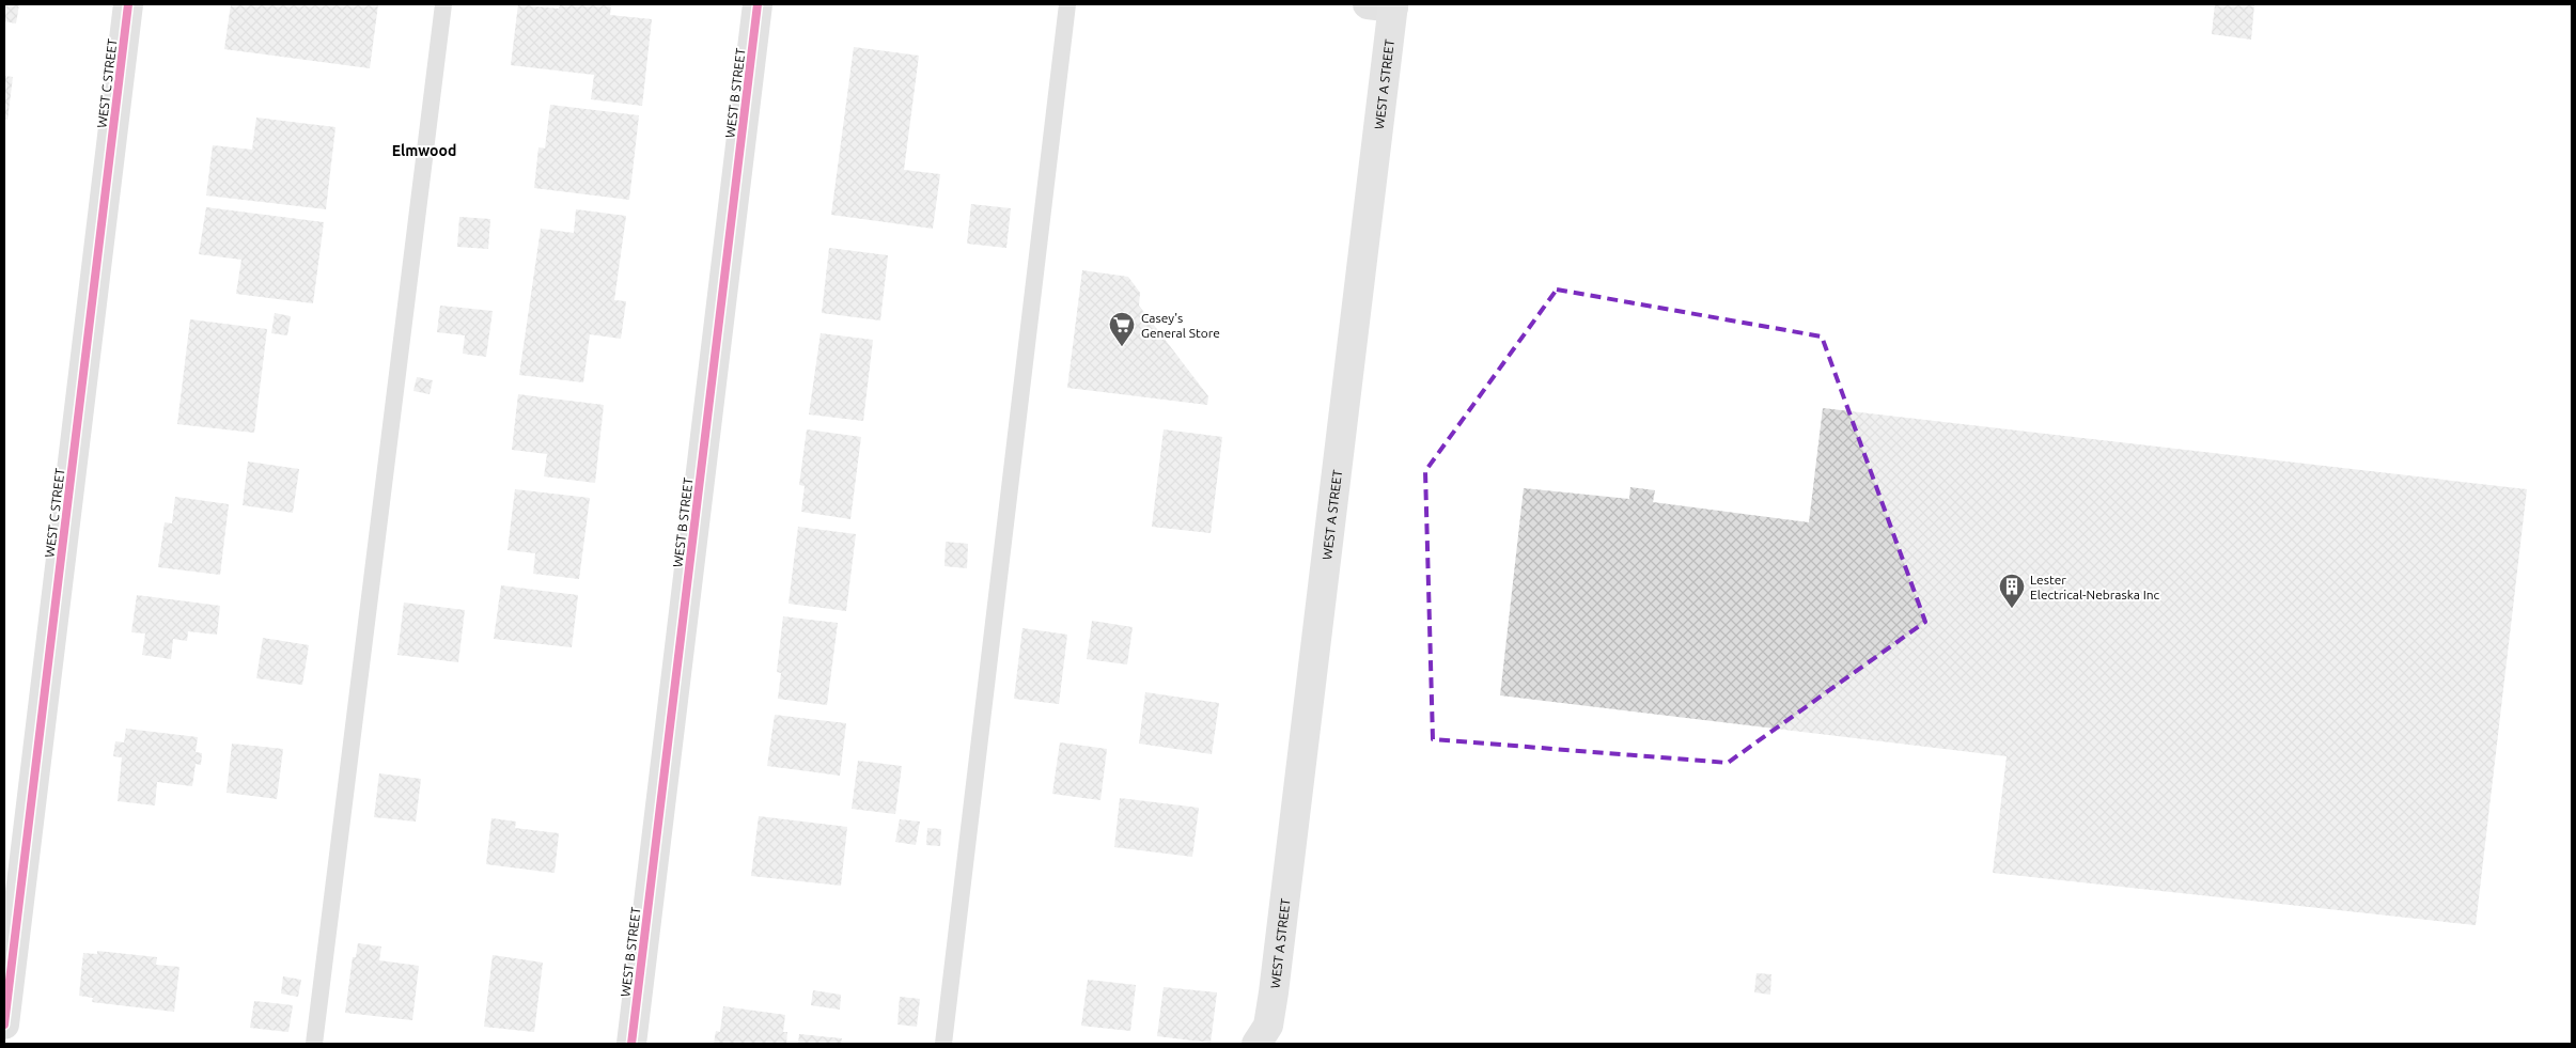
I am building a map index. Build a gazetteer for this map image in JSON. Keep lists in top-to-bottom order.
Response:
{
  "streets": {
    "main road": ["WEST A STREET"],
    "street": ["WEST C STREET", "WEST B STREET"]
  },
  "districts": ["Elmwood"],
  "places": {
    "supermarket": ["Casey's General Store"],
    "building": ["Lester Electrical-Nebraska Inc"]
  }
}
